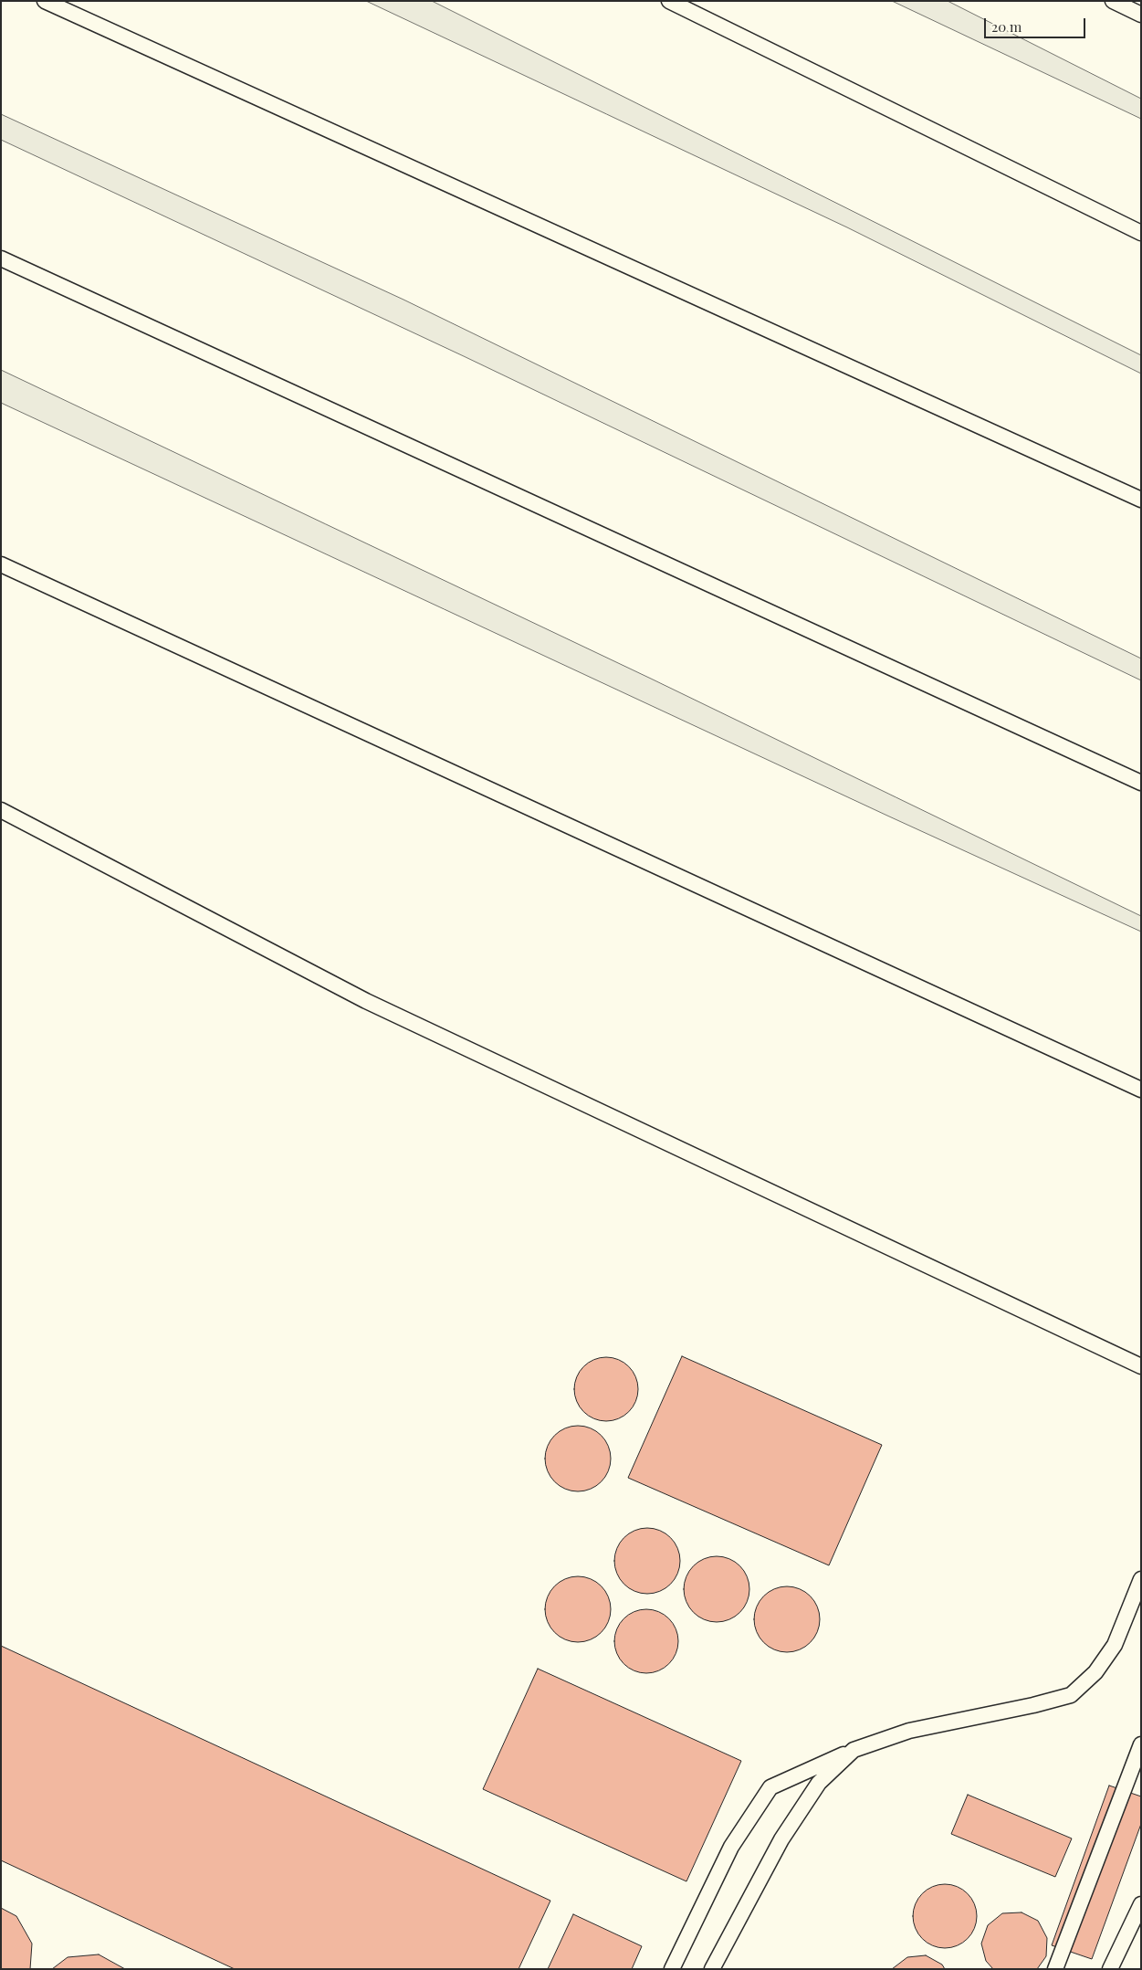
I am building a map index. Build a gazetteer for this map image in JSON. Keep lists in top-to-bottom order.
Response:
{
  "scale_bar": "20 m"
}
